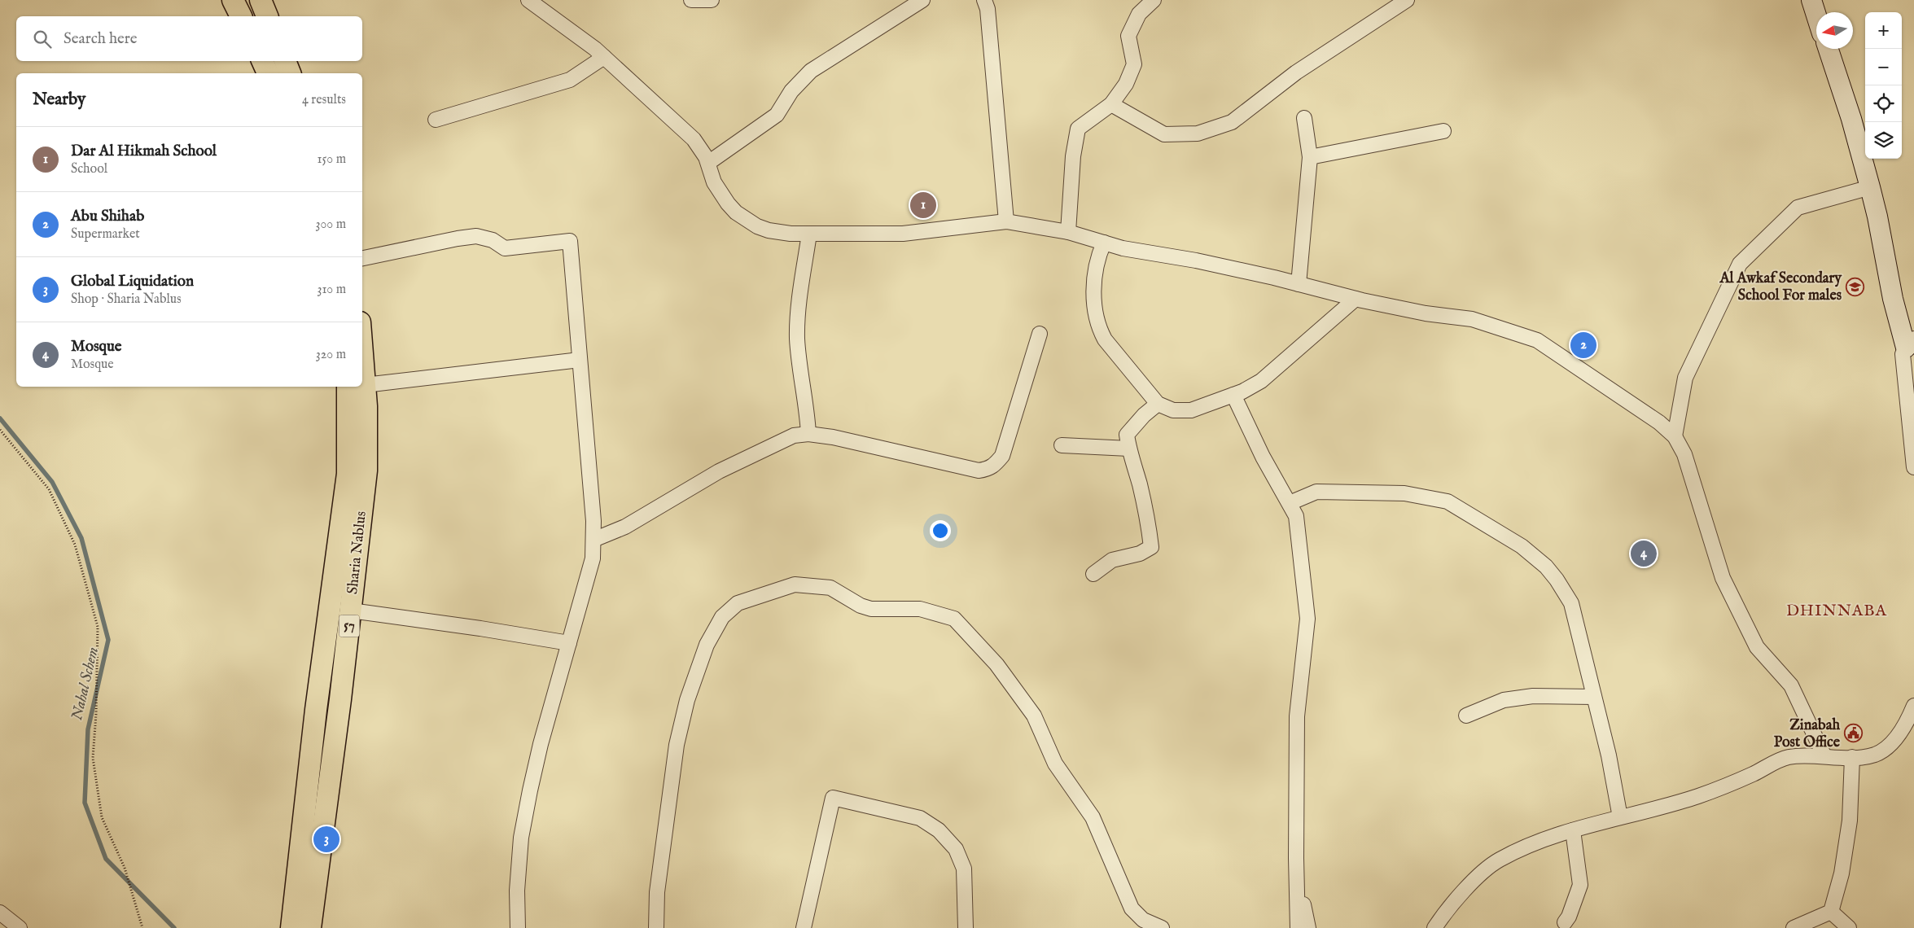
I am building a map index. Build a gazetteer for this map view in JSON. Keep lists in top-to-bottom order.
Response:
{
  "streets": {
    "main road": ["Sharia Nablus", "57"]
  },
  "districts": ["DHINNABA"],
  "water": ["Nahal Schem"],
  "places": {
    "school or university": ["Al Awkaf Secondary School For males"],
    "public building": ["Zinabah Post Office"]
  },
  "north": "left",
  "page": {
    "map_buttons": ["+", "−"],
    "search": "Search here",
    "heading": ["Nearby", "4 results"],
    "list": [
      {
        "mark": "1",
        "name": "Dar Al Hikmah School",
        "note": "School",
        "value": "150 m"
      },
      {
        "mark": "2",
        "name": "Abu Shihab",
        "note": "Supermarket",
        "value": "300 m"
      },
      {
        "mark": "3",
        "name": "Global Liquidation",
        "note": "Shop · Sharia Nablus",
        "value": "310 m"
      },
      {
        "mark": "4",
        "name": "Mosque",
        "note": "Mosque",
        "value": "320 m"
      }
    ],
    "pins": [
      "1",
      "2",
      "4",
      "3"
    ]
  }
}
